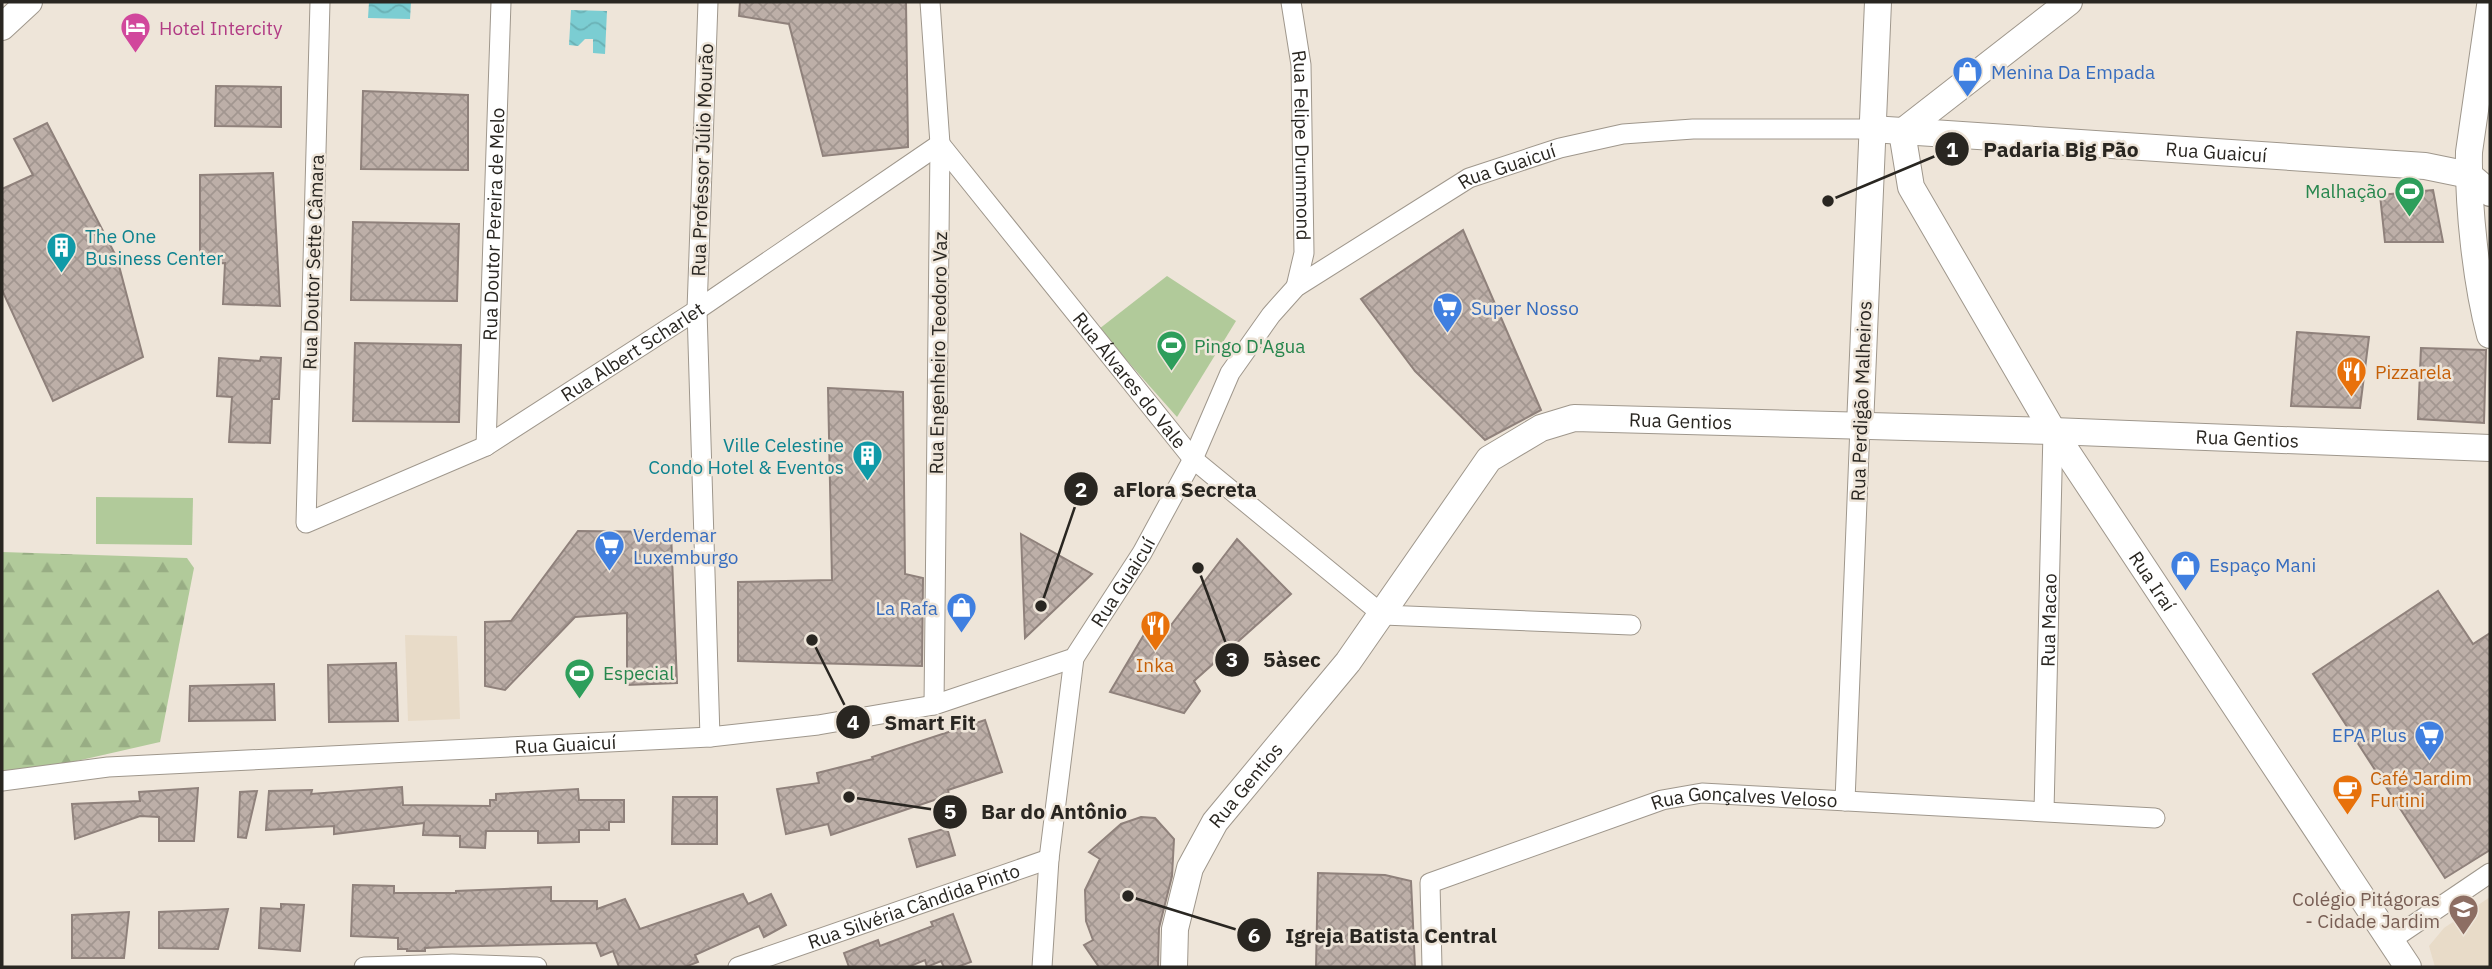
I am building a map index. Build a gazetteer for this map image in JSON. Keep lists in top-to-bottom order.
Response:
{
  "streets": {
    "street": [
      "Rua Felipe Drummond",
      "Rua Guaicuí",
      "Rua Professor Júlio Mourão",
      "Rua Doutor Pereira de Melo",
      "Rua Doutor Sette Câmara",
      "Rua Albert Scharlet",
      "Rua Engenheiro Teodoro Vaz",
      "Rua Álvares do Vale",
      "Rua Perdigão Malheiros",
      "Rua Gentios",
      "Rua Iraí",
      "Rua Macao",
      "Rua Gonçalves Veloso",
      "Rua Silvéria Cândida Pinto"
    ]
  },
  "crossings": [
    ["Rua Felipe Drummond", "Rua Guaicuí"],
    ["Rua Guaicuí", "Rua Professor Júlio Mourão"],
    ["Rua Guaicuí", "Rua Engenheiro Teodoro Vaz"],
    ["Rua Guaicuí", "Rua Álvares do Vale"],
    ["Rua Guaicuí", "Rua Perdigão Malheiros"],
    ["Rua Guaicuí", "Rua Iraí"],
    ["Rua Professor Júlio Mourão", "Rua Albert Scharlet"],
    ["Rua Doutor Pereira de Melo", "Rua Albert Scharlet"],
    ["Rua Doutor Sette Câmara", "Rua Albert Scharlet"],
    ["Rua Albert Scharlet", "Rua Engenheiro Teodoro Vaz"],
    ["Rua Albert Scharlet", "Rua Álvares do Vale"],
    ["Rua Engenheiro Teodoro Vaz", "Rua Álvares do Vale"],
    ["Rua Álvares do Vale", "Rua Gentios"],
    ["Rua Perdigão Malheiros", "Rua Gentios"],
    ["Rua Perdigão Malheiros", "Rua Gonçalves Veloso"],
    ["Rua Gentios", "Rua Iraí"],
    ["Rua Gentios", "Rua Macao"],
    ["Rua Iraí", "Rua Macao"],
    ["Rua Macao", "Rua Gonçalves Veloso"]
  ],
  "places": {
    "hotel": ["Hotel Intercity"],
    "shop": ["Menina Da Empada", "Espaço Mani", "La Rafa"],
    "other": [
      "Padaria Big Pão",
      "5àsec",
      "aFlora Secreta",
      "Smart Fit",
      "Bar do Antônio",
      "Igreja Batista Central"
    ],
    "sports": ["Malhação", "Pingo D'Agua", "Especial"],
    "building": ["The One Business Center", "Ville Celestine Condo Hotel & Eventos"],
    "supermarket": ["Super Nosso", "Verdemar Luxemburgo", "EPA Plus"],
    "restaurant": ["Pizzarela", "Inka"],
    "cafe": ["Café Jardim Furtini"],
    "school or university": ["Colégio Pitágoras - Cidade Jardim"]
  }
}
